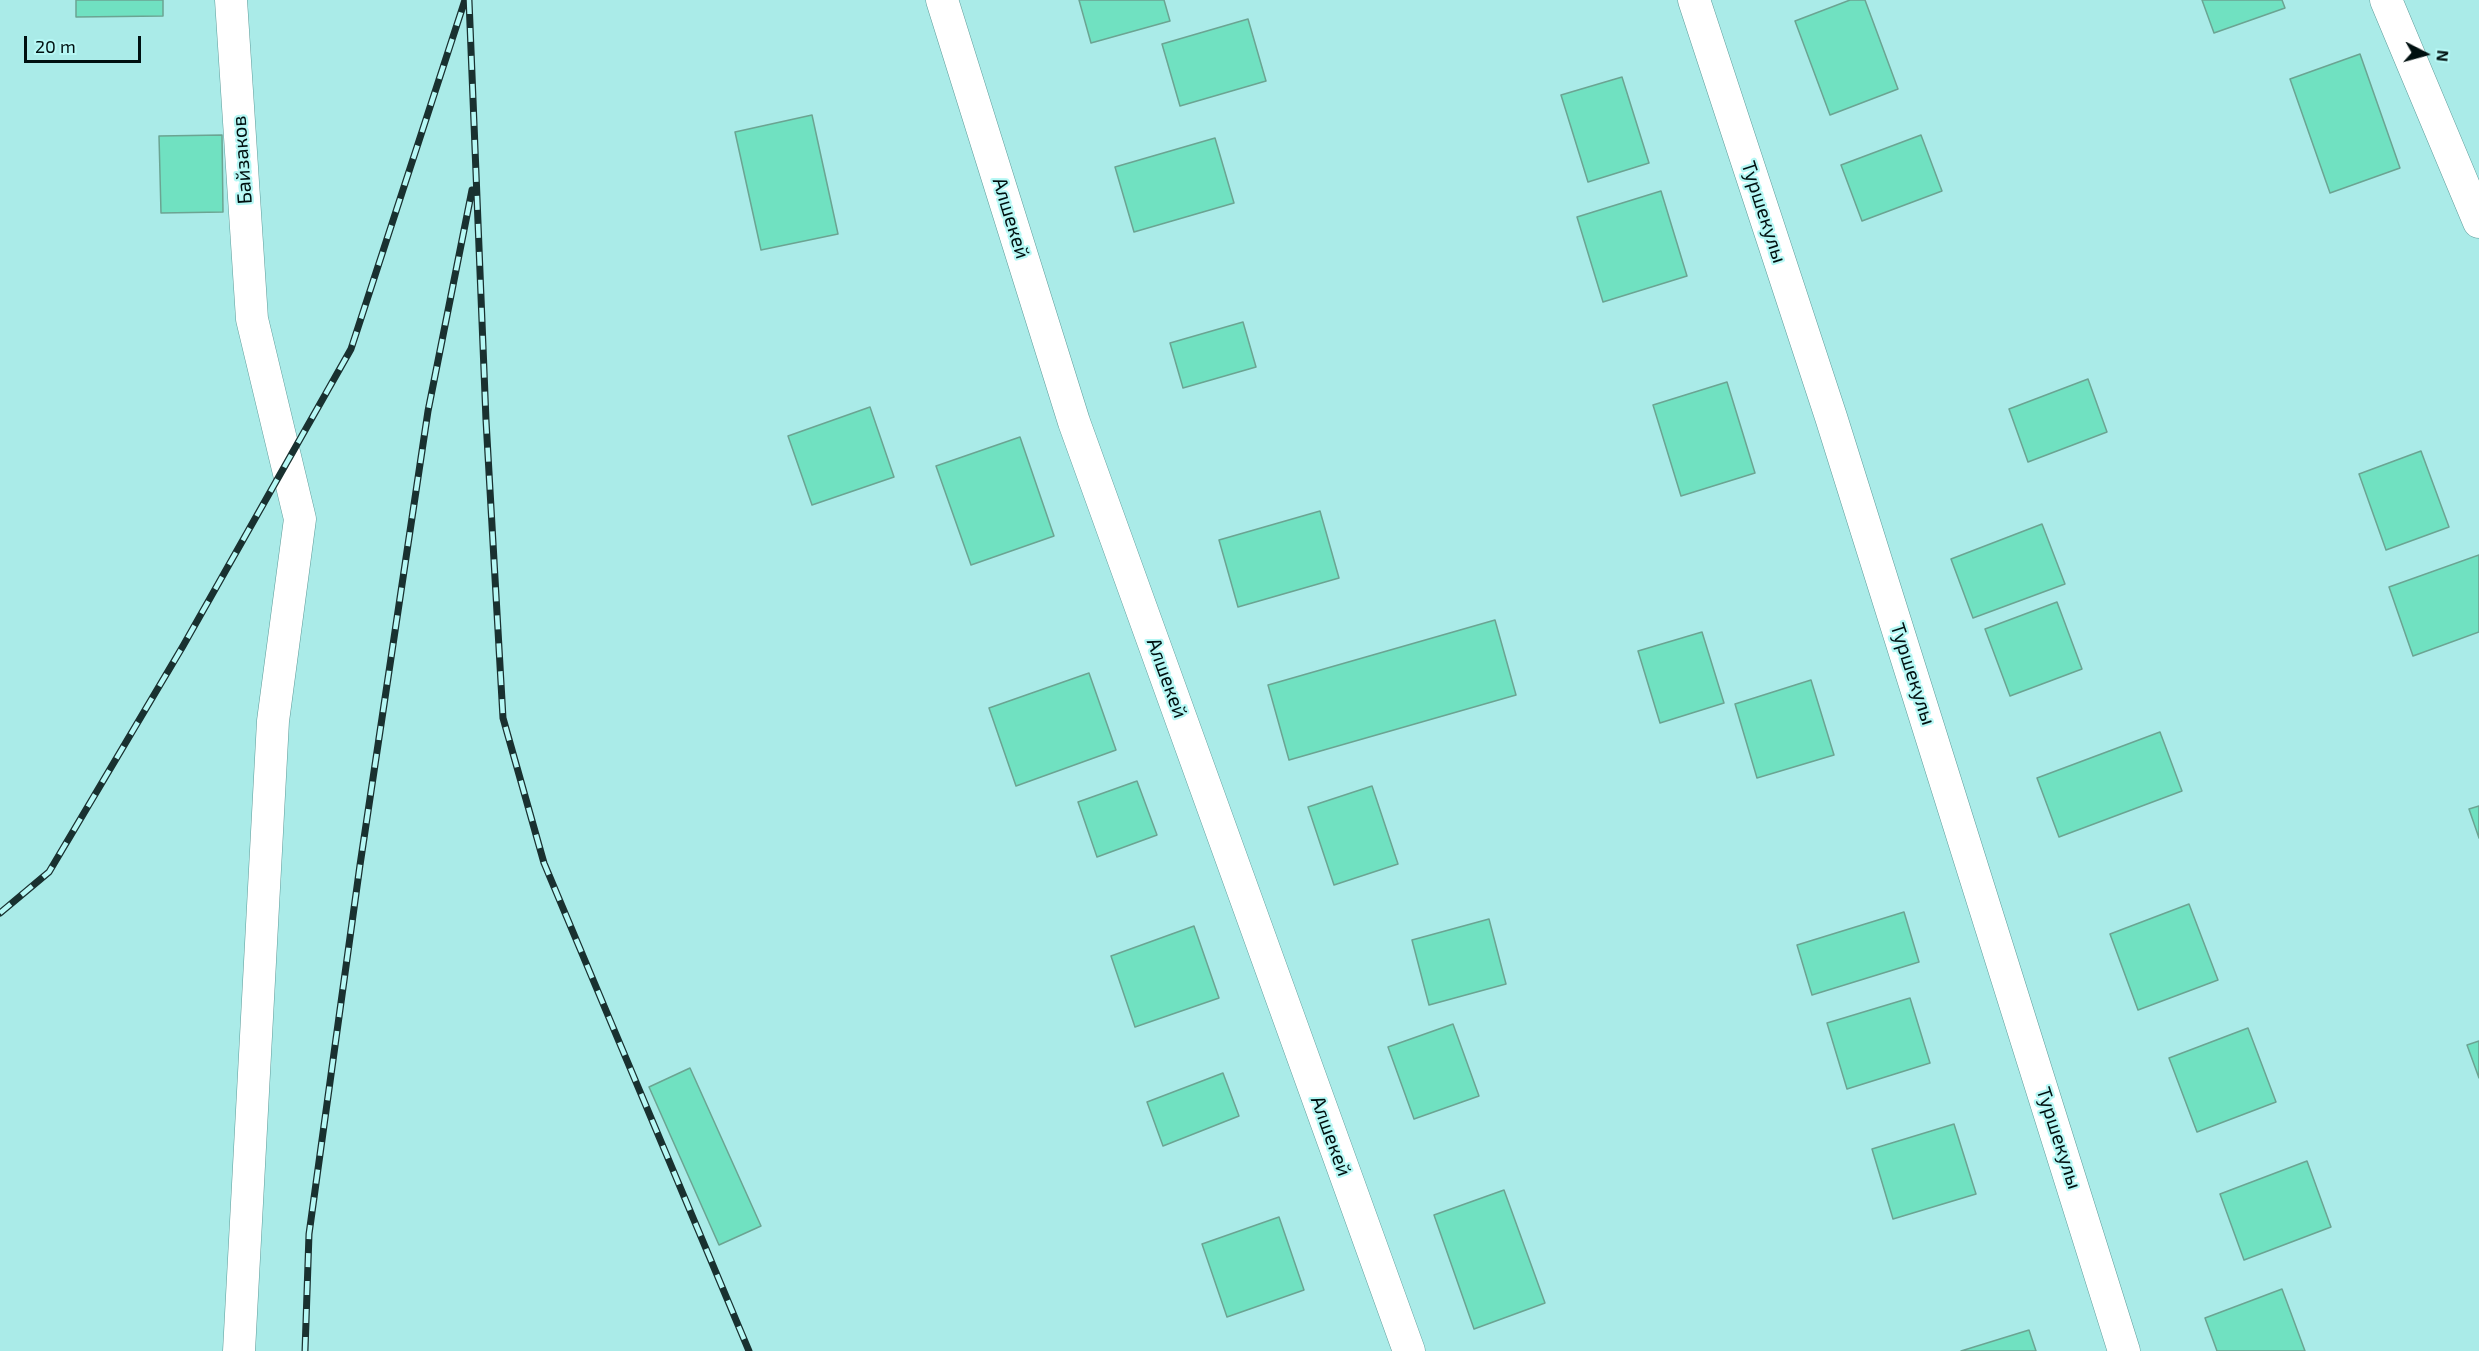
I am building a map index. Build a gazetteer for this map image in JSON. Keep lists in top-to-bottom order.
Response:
{
  "streets": {
    "street": ["Байзаков", "Туршекулы", "Алшекей"]
  },
  "scale_bar": "20 m",
  "north": "right"
}
